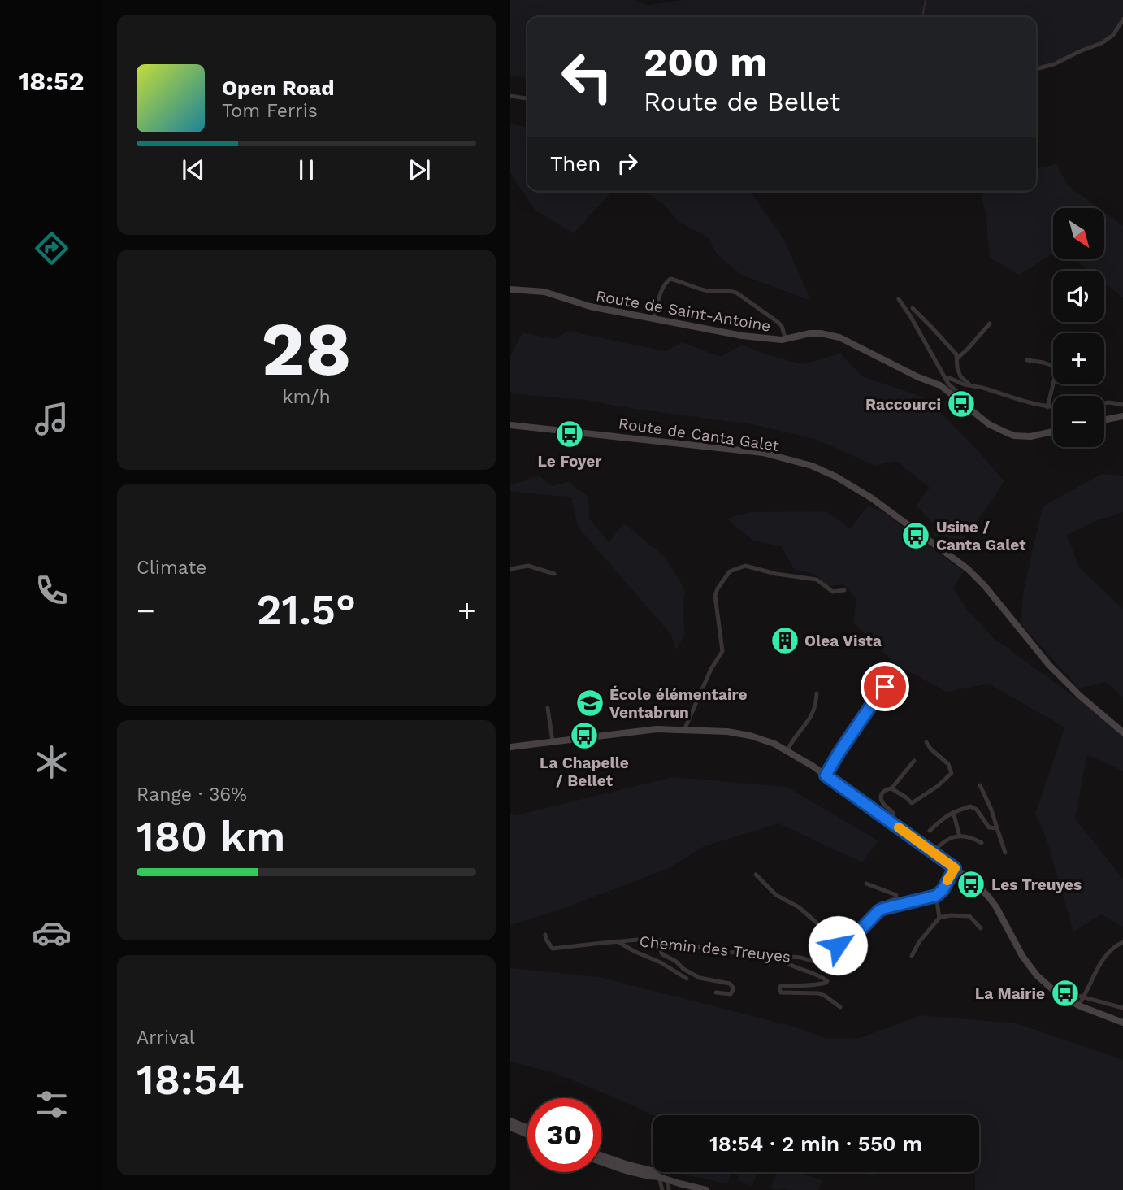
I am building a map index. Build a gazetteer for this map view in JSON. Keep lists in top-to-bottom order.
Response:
{
  "streets": {
    "street": ["Route de Saint-Antoine", "Route de Canta Galet", "Chemin des Treuyes"]
  },
  "places": {
    "bus stop": [
      "Raccourci",
      "Le Foyer",
      "Usine / Canta Galet",
      "La Chapelle / Bellet",
      "Les Treuyes",
      "La Mairie"
    ],
    "building": ["Olea Vista"],
    "school or university": ["École élémentaire Ventabrun"]
  },
  "north": "bottom right",
  "page": {
    "tabs": "18:52",
    "turn": ["200 m", "Route de Bellet"],
    "song": ["Open Road", "Tom Ferris"],
    "then": "Then",
    "map_buttons": ["+", "−"],
    "tile": [
      ["28", "km/h"],
      "Climate",
      ["Range · 36%", "180 km"],
      ["Arrival", "18:54"]
    ],
    "heat": ["−", "21.5°", "+"],
    "limit": "30",
    "trip": "18:54 · 2 min · 550 m"
  }
}
